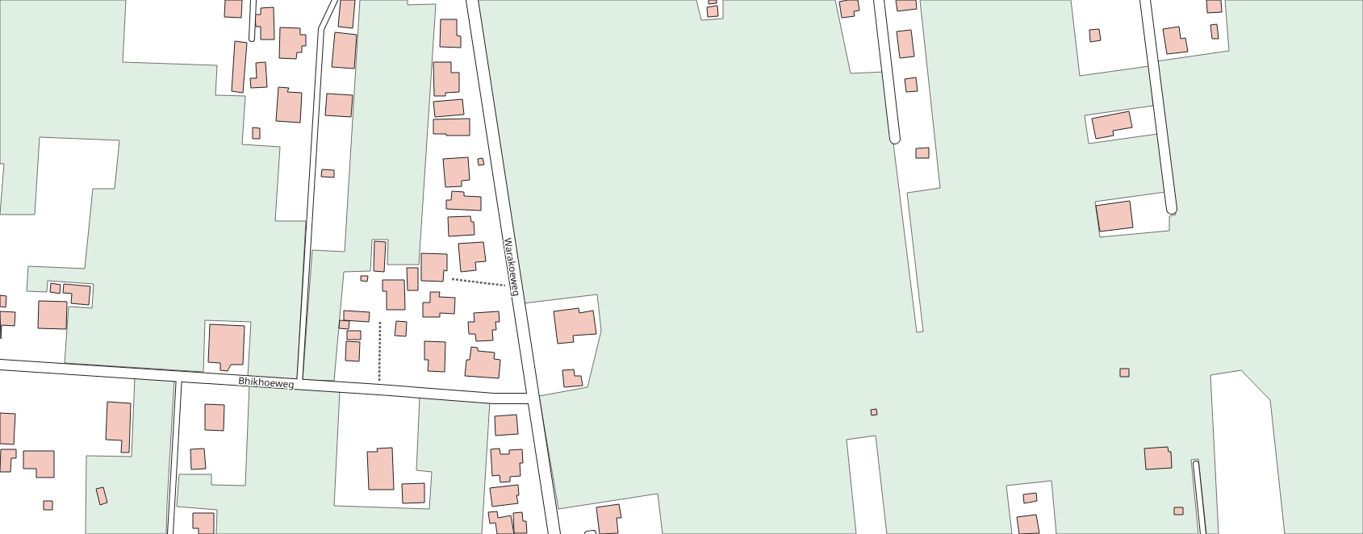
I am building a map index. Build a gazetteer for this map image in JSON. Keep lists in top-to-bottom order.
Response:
{
  "streets": {
    "street": ["Warakoeweg", "Bhikhoeweg"]
  },
  "crossings": [
    ["Warakoeweg", "Bhikhoeweg"]
  ]
}
